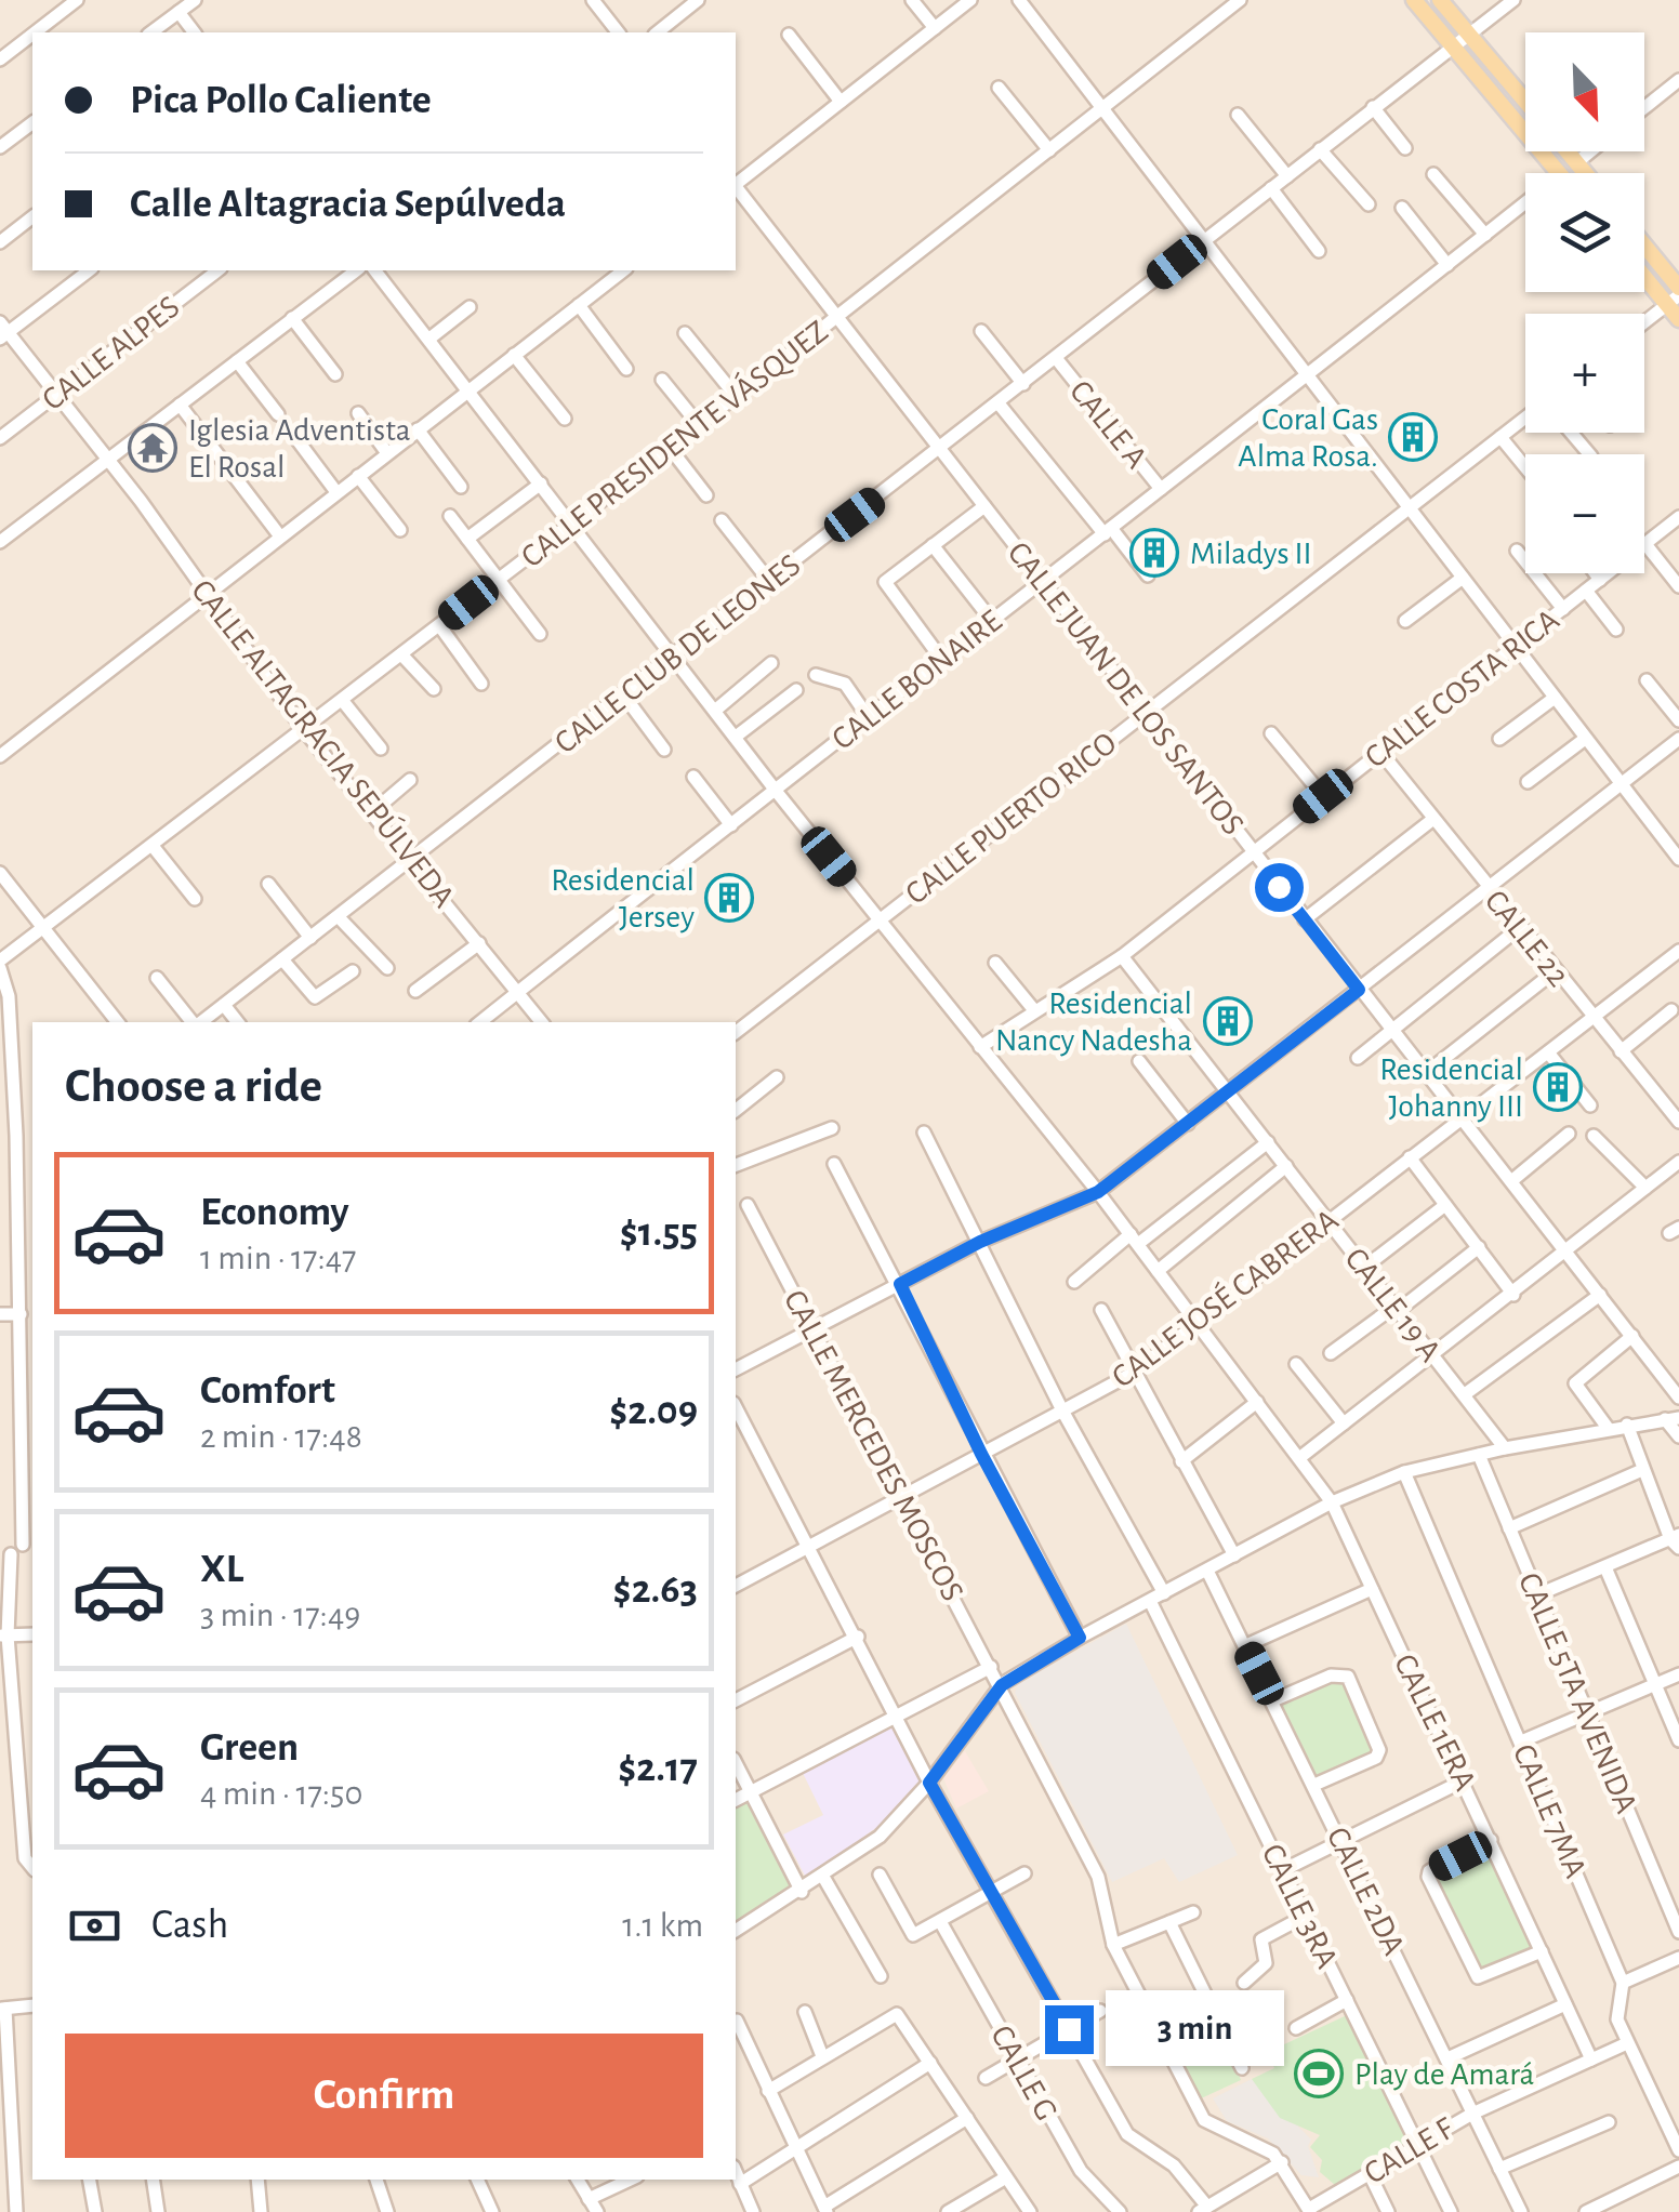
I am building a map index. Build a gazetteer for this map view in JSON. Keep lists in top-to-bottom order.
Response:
{
  "streets": {
    "street": [
      "CALLE ALPES",
      "CALLE A",
      "CALLE PRESIDENTE VÁSQUEZ",
      "CALLE CLUB DE LEONES",
      "CALLE BONAIRE",
      "CALLE JUAN DE LOS SANTOS",
      "CALLE COSTA RICA",
      "CALLE ALTAGRACIA SEPÚLVEDA",
      "CALLE PUERTO RICO",
      "CALLE 22",
      "CALLE JOSÉ CABRERA",
      "CALLE 19 A",
      "CALLE MERCEDES MOSCOS",
      "CALLE 5TA AVENIDA",
      "CALLE 1ERA",
      "CALLE 7MA",
      "CALLE 2DA",
      "CALLE 3RA",
      "CALLE G",
      "CALLE F"
    ]
  },
  "crossings": [
    ["CALLE ALPES", "CALLE ALTAGRACIA SEPÚLVEDA"],
    ["CALLE A", "CALLE CLUB DE LEONES"],
    ["CALLE A", "CALLE BONAIRE"],
    ["CALLE PRESIDENTE VÁSQUEZ", "CALLE JUAN DE LOS SANTOS"],
    ["CALLE PRESIDENTE VÁSQUEZ", "CALLE ALTAGRACIA SEPÚLVEDA"],
    ["CALLE PRESIDENTE VÁSQUEZ", "CALLE 1ERA"],
    ["CALLE CLUB DE LEONES", "CALLE JUAN DE LOS SANTOS"],
    ["CALLE CLUB DE LEONES", "CALLE ALTAGRACIA SEPÚLVEDA"],
    ["CALLE CLUB DE LEONES", "CALLE 1ERA"],
    ["CALLE BONAIRE", "CALLE JUAN DE LOS SANTOS"],
    ["CALLE BONAIRE", "CALLE ALTAGRACIA SEPÚLVEDA"],
    ["CALLE BONAIRE", "CALLE 1ERA"],
    ["CALLE JUAN DE LOS SANTOS", "CALLE COSTA RICA"],
    ["CALLE JUAN DE LOS SANTOS", "CALLE PUERTO RICO"],
    ["CALLE JUAN DE LOS SANTOS", "CALLE JOSÉ CABRERA"],
    ["CALLE COSTA RICA", "CALLE 22"],
    ["CALLE COSTA RICA", "CALLE 19 A"],
    ["CALLE COSTA RICA", "CALLE 1ERA"],
    ["CALLE PUERTO RICO", "CALLE 1ERA"],
    ["CALLE 22", "CALLE JOSÉ CABRERA"],
    ["CALLE JOSÉ CABRERA", "CALLE 19 A"],
    ["CALLE JOSÉ CABRERA", "CALLE MERCEDES MOSCOS"],
    ["CALLE JOSÉ CABRERA", "CALLE 1ERA"],
    ["CALLE 1ERA", "CALLE F"],
    ["CALLE 7MA", "CALLE F"],
    ["CALLE 2DA", "CALLE F"],
    ["CALLE 3RA", "CALLE F"]
  ],
  "places": {
    "building": [
      "Coral Gas Alma Rosa.",
      "Miladys II",
      "Residencial Jersey",
      "Residencial Nancy Nadesha",
      "Residencial Johanny III"
    ],
    "temple": ["Iglesia Adventista El Rosal"],
    "sports": ["Play de Amará"]
  },
  "north": "bottom right",
  "page": {
    "map_buttons": ["+", "−"],
    "banner": ["Pica Pollo Caliente", "Calle Altagracia Sepúlveda"],
    "heading": "Choose a ride",
    "list": [
      {
        "name": "Economy",
        "note": "1 min · 17:47",
        "value": "$1.55"
      },
      {
        "name": "Comfort",
        "note": "2 min · 17:48",
        "value": "$2.09"
      },
      {
        "name": "XL",
        "note": "3 min · 17:49",
        "value": "$2.63"
      },
      {
        "name": "Green",
        "note": "4 min · 17:50",
        "value": "$2.17"
      }
    ],
    "pay": ["Cash", "1.1 km"],
    "bubble": "3 min",
    "buttons": "Confirm"
  }
}
